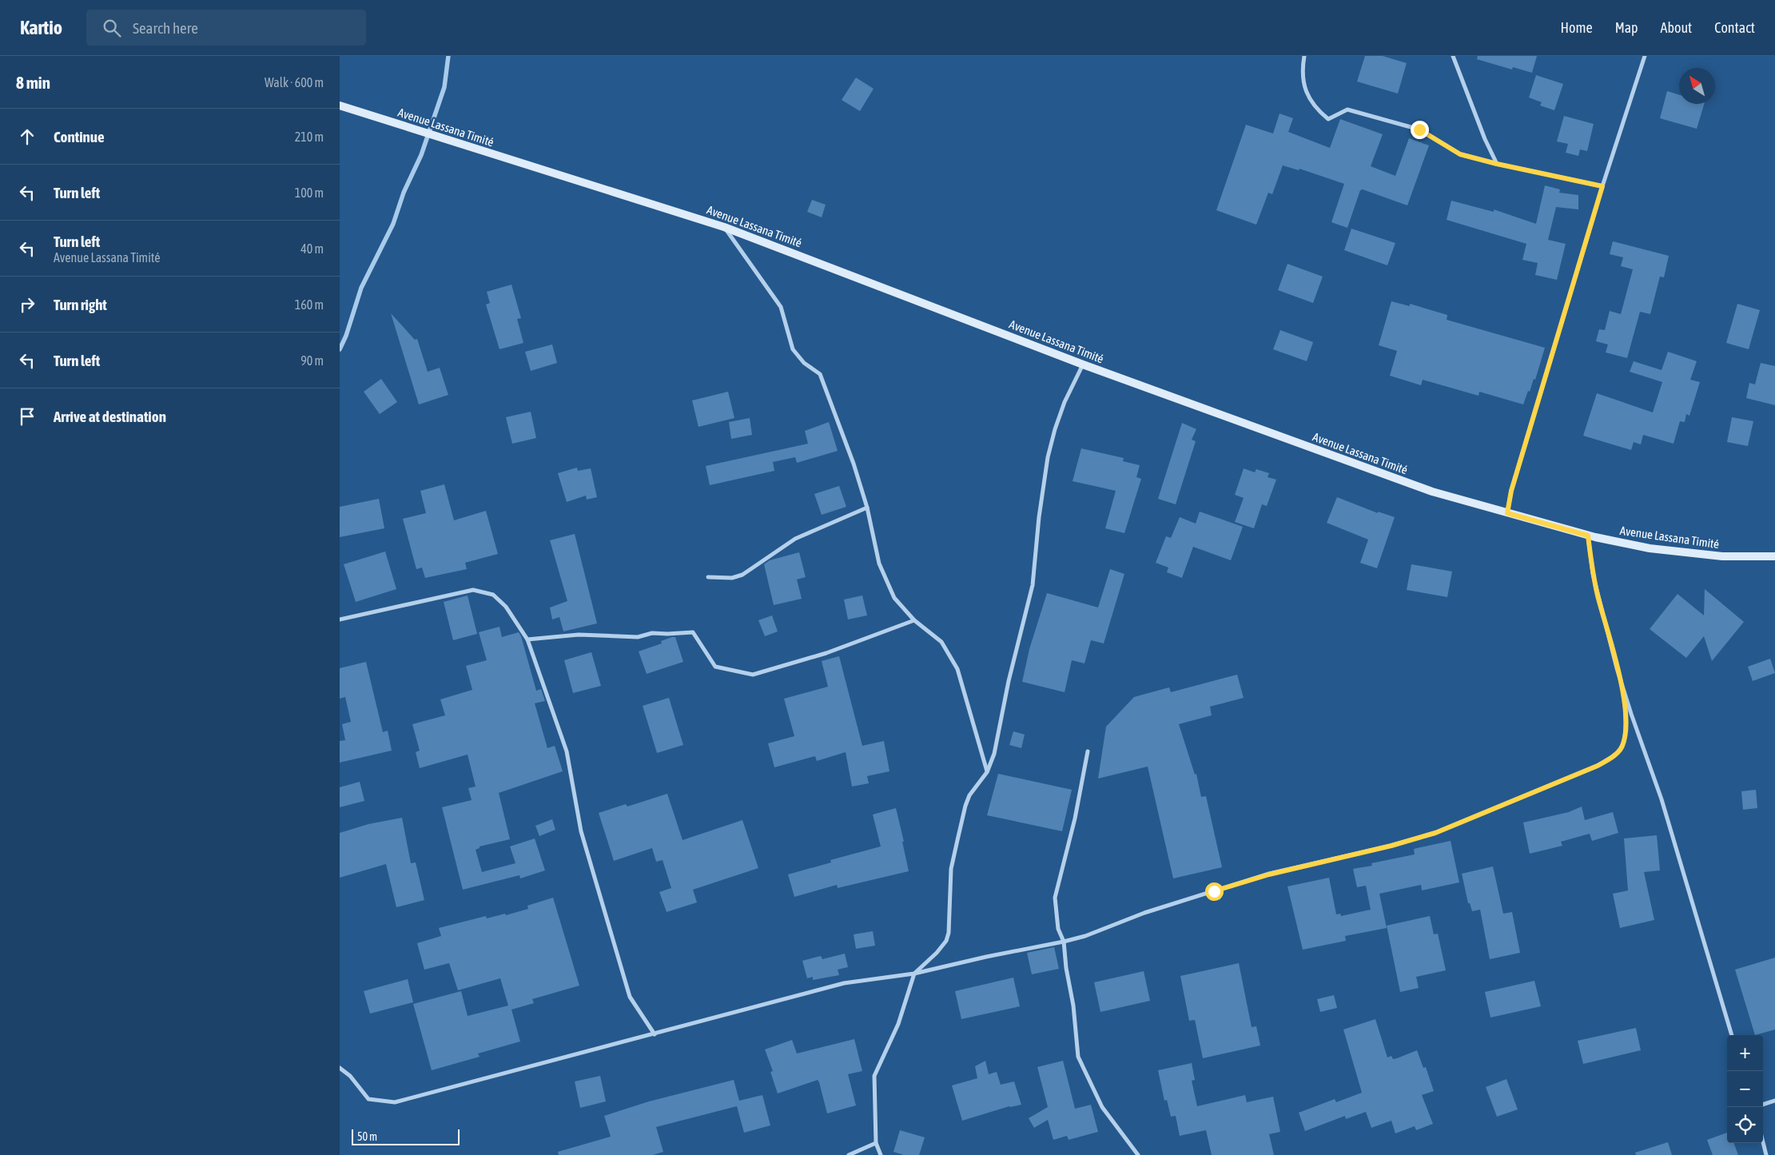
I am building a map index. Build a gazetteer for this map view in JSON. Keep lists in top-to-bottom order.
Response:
{
  "streets": {
    "street": ["Avenue Lassana Timité"]
  },
  "scale_bar": "50 m",
  "north": "top left",
  "page": {
    "header": "Kartio",
    "search": "Search here",
    "nav": [
      "Home",
      "Map",
      "About",
      "Contact"
    ],
    "heading": ["8 min", "Walk · 600 m"],
    "list": [
      ["Continue", "210 m"],
      ["Turn left", "100 m"],
      ["Turn left", "Avenue Lassana Timité", "40 m"],
      ["Turn right", "160 m"],
      ["Turn left", "90 m"],
      "Arrive at destination"
    ],
    "map_buttons": ["+", "−"],
    "scale": "50 m"
  }
}
